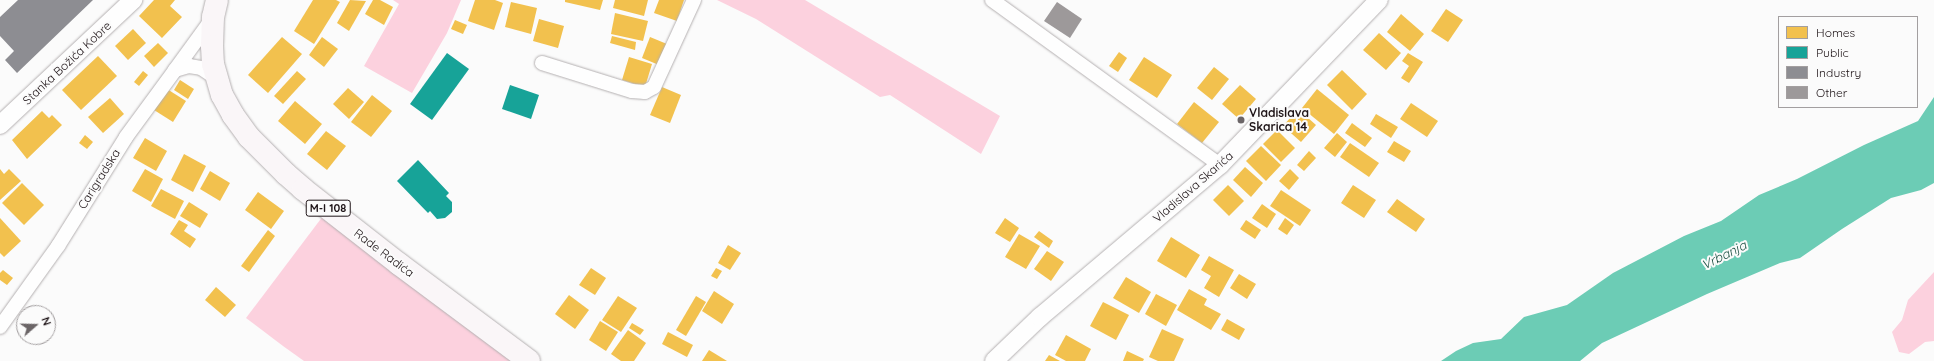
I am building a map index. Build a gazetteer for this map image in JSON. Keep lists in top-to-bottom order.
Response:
{
  "streets": {
    "main road": ["M-I 108", "Rade Radića"],
    "street": ["Stanka Božića Kobre", "Carigradska", "Vladislava Skarića"]
  },
  "crossings": [
    ["Carigradska", "Rade Radića"]
  ],
  "water": ["Vrbanja"],
  "places": ["Vladislava Skarica 14"],
  "legend": [
    "Homes",
    "Public",
    "Industry",
    "Other"
  ],
  "north": "right"
}
